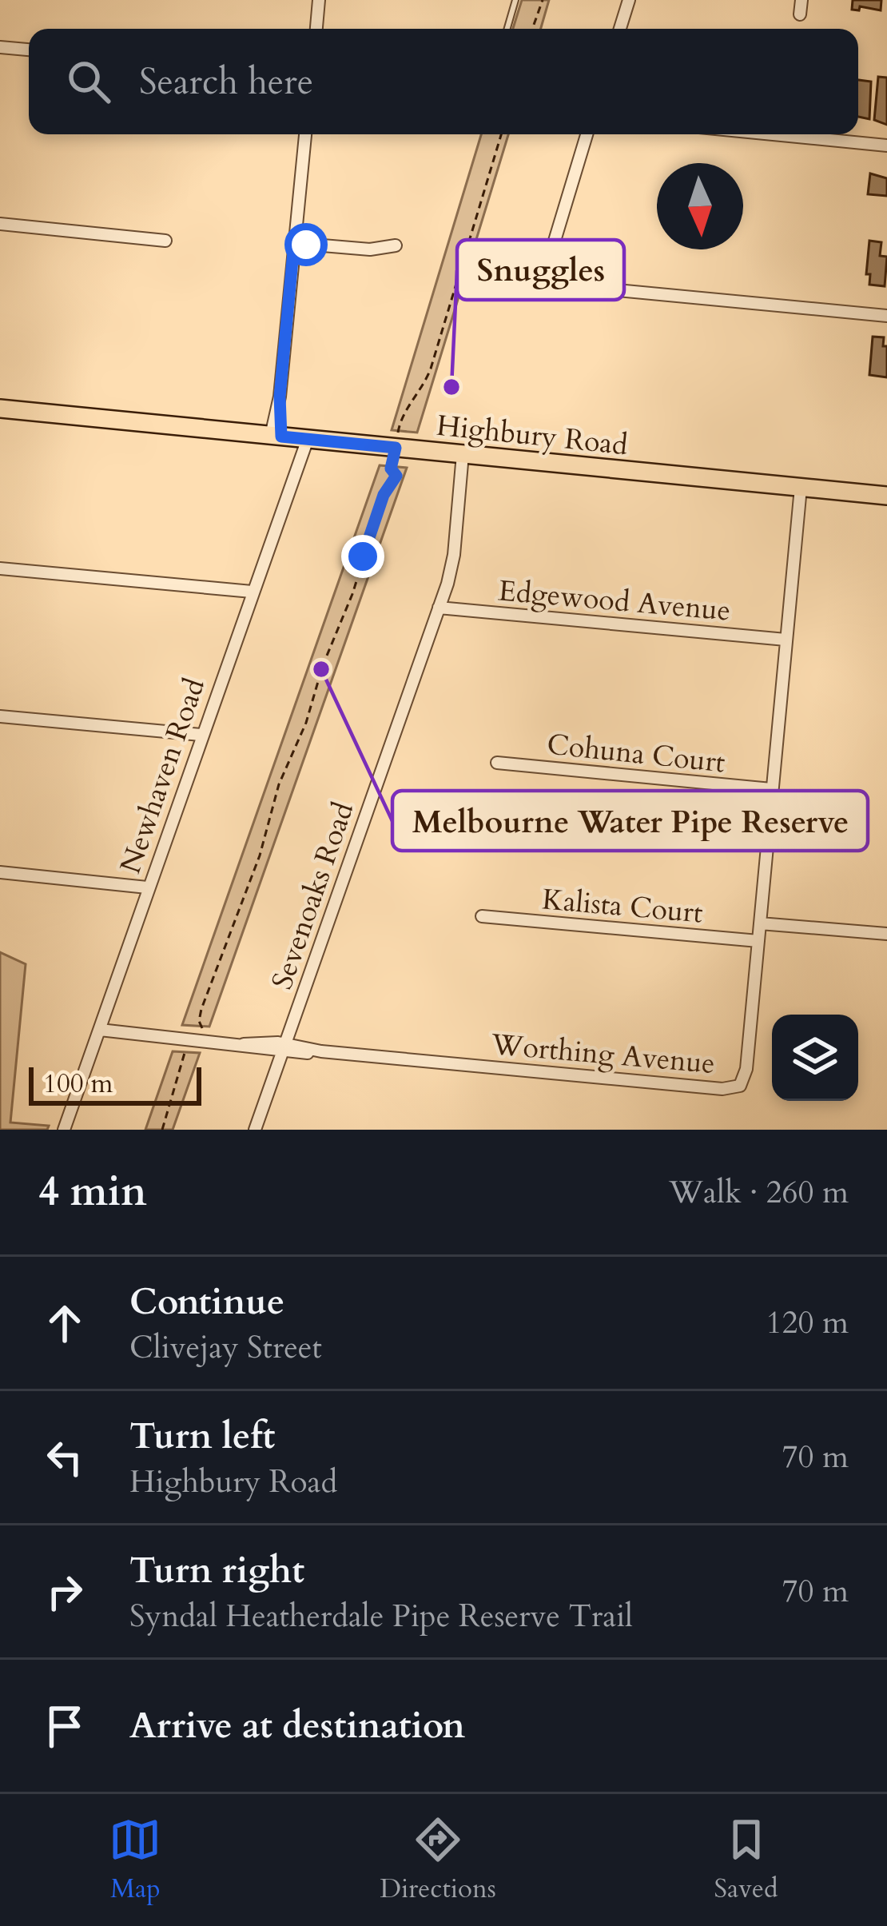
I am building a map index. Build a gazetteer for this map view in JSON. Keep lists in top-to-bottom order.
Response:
{
  "streets": {
    "main road": ["Highbury Road"],
    "street": [
      "Edgewood Avenue",
      "Cohuna Court",
      "Newhaven Road",
      "Sevenoaks Road",
      "Kalista Court",
      "Worthing Avenue"
    ]
  },
  "crossings": [
    ["Highbury Road", "Newhaven Road"],
    ["Highbury Road", "Sevenoaks Road"],
    ["Highbury Road", "Worthing Avenue"],
    ["Edgewood Avenue", "Sevenoaks Road"],
    ["Edgewood Avenue", "Worthing Avenue"],
    ["Cohuna Court", "Worthing Avenue"],
    ["Newhaven Road", "Worthing Avenue"],
    ["Sevenoaks Road", "Worthing Avenue"],
    ["Kalista Court", "Worthing Avenue"]
  ],
  "places": ["Snuggles", "Melbourne Water Pipe Reserve"],
  "scale_bar": "100 m",
  "north": "bottom",
  "page": {
    "search": "Search here",
    "scale": "100 m",
    "heading": ["4 min", "Walk · 260 m"],
    "list": [
      ["Continue", "Clivejay Street", "120 m"],
      ["Turn left", "Highbury Road", "70 m"],
      ["Turn right", "Syndal Heatherdale Pipe Reserve Trail", "70 m"],
      "Arrive at destination"
    ],
    "nav": ["Map", "Directions", "Saved"]
  }
}
